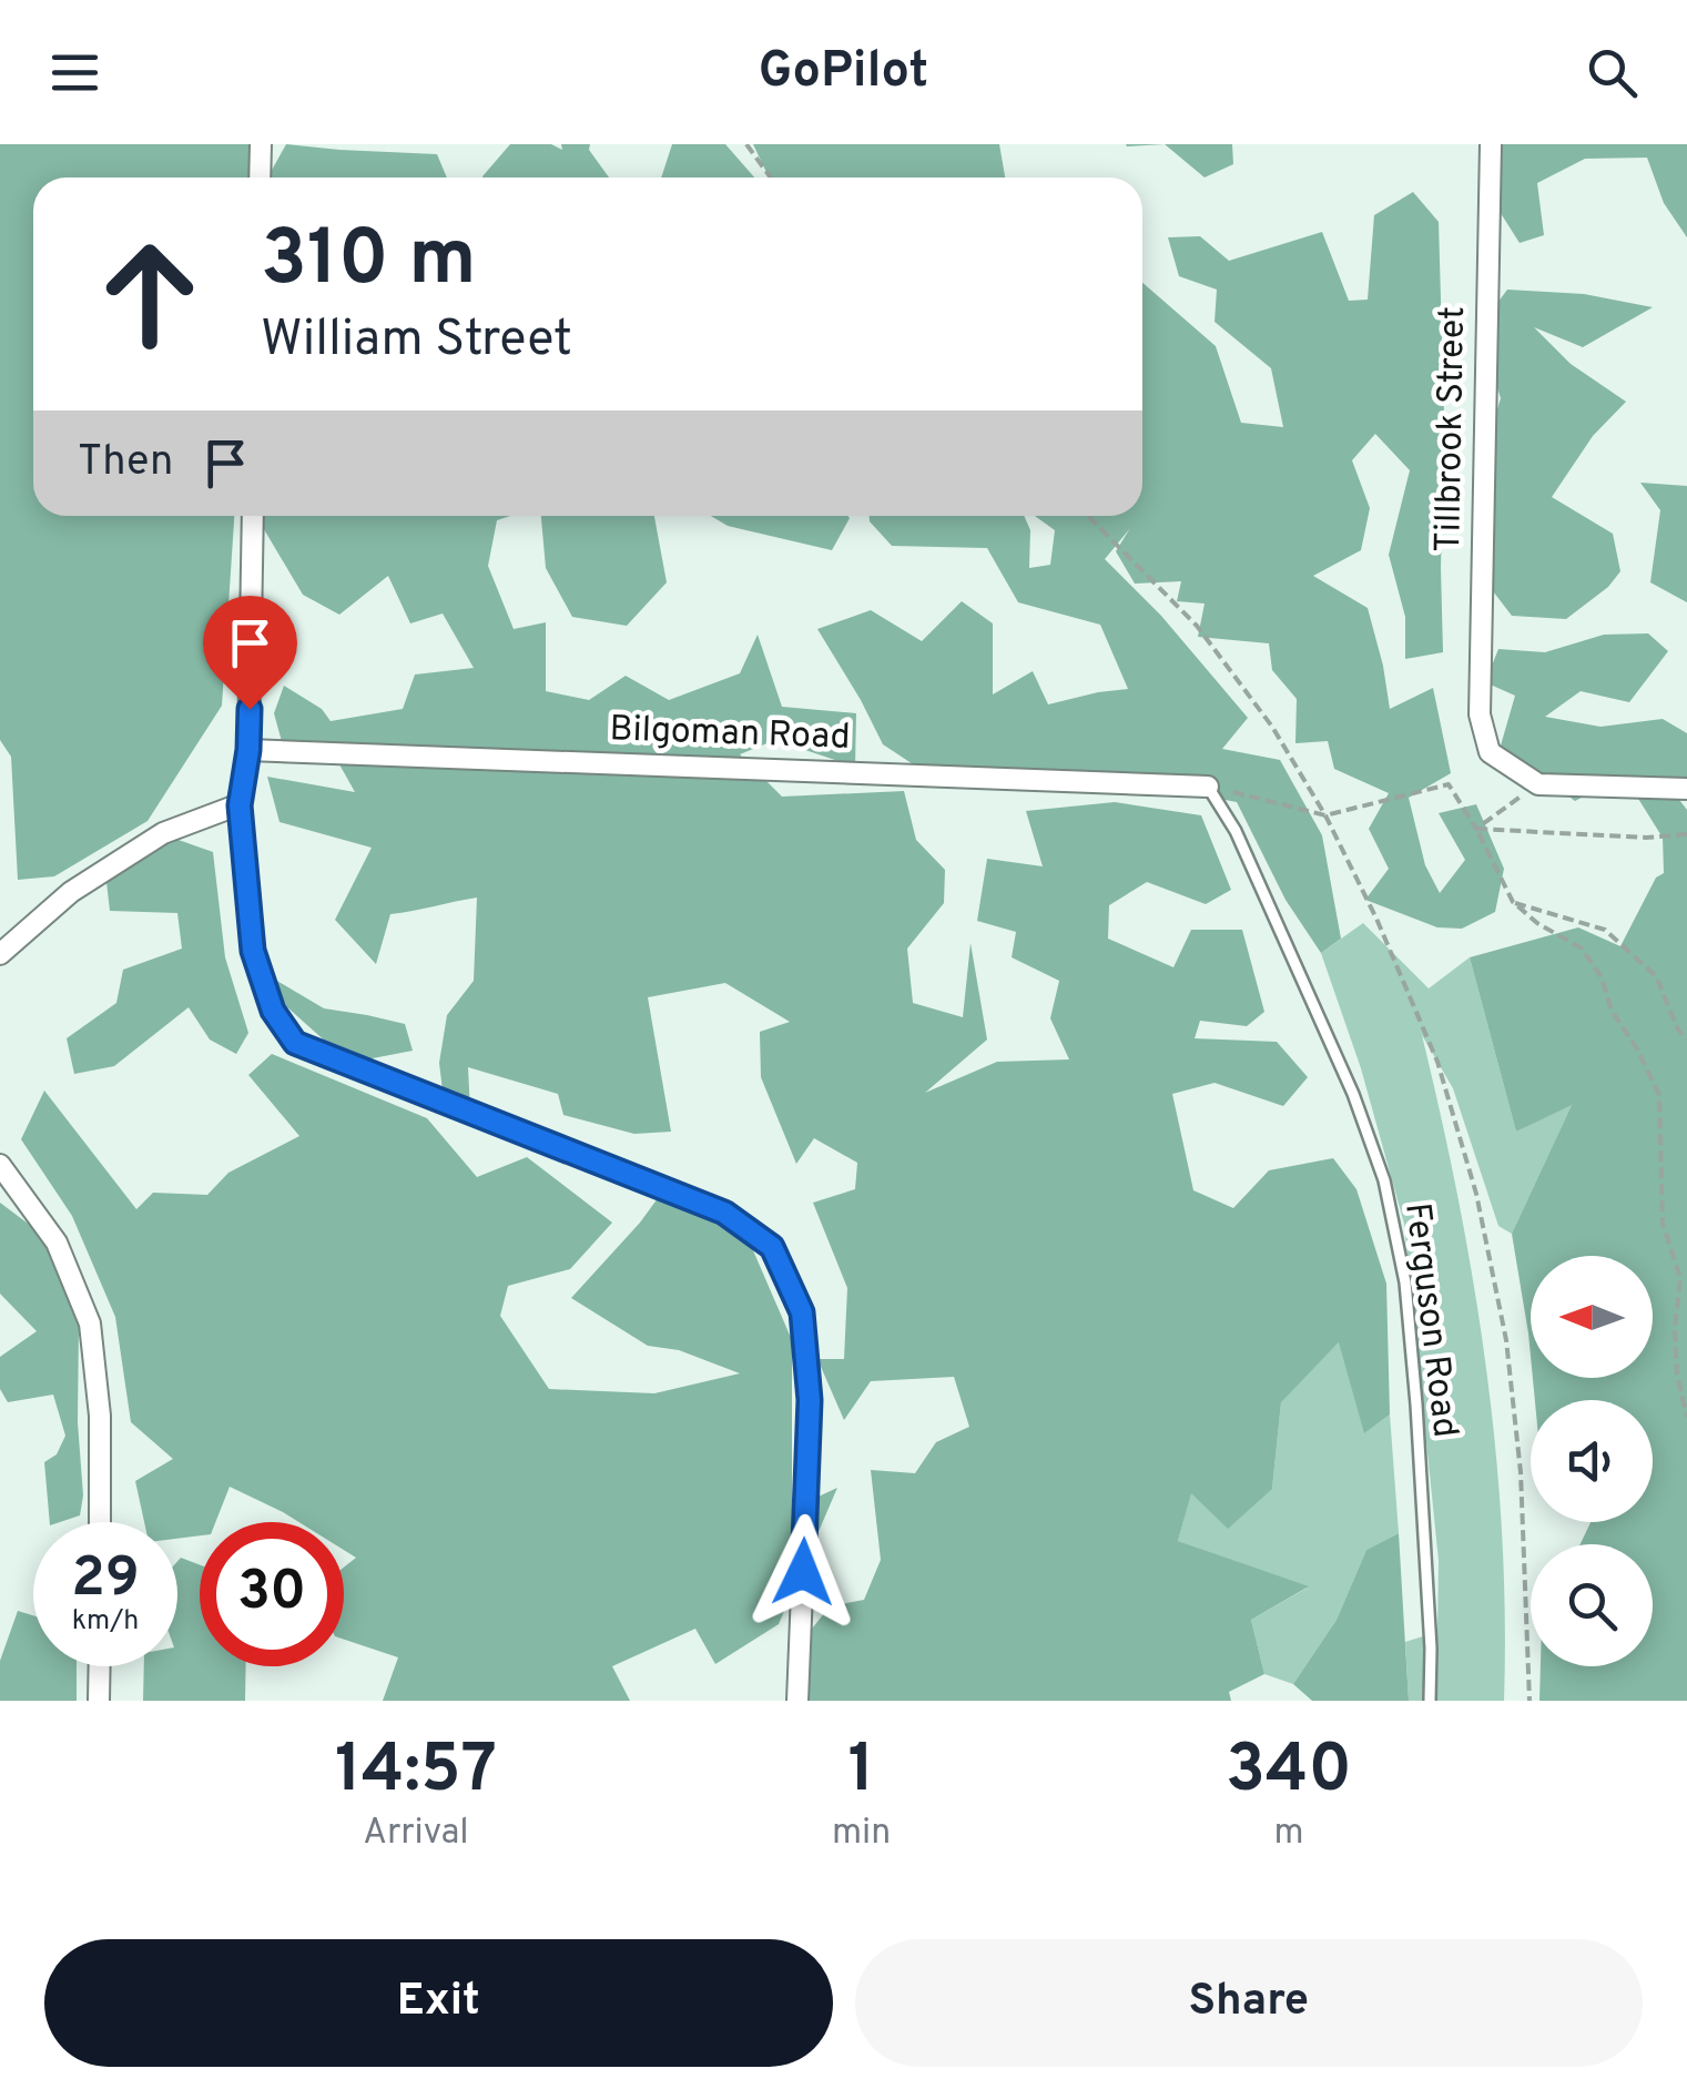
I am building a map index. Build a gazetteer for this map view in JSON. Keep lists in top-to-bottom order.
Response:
{
  "streets": {
    "street": ["Tillbrook Street", "Bilgoman Road"],
    "lane": ["Ferguson Road"]
  },
  "crossings": [
    ["Bilgoman Road", "Ferguson Road"]
  ],
  "north": "left",
  "page": {
    "header": "GoPilot",
    "turn": ["310 m", "William Street"],
    "then": "Then",
    "speed": "29 km/h",
    "limit": "30",
    "eta": [
      "14:57",
      "Arrival",
      "1",
      "min",
      "340",
      "m"
    ],
    "buttons": ["Exit", "Share"]
  }
}
